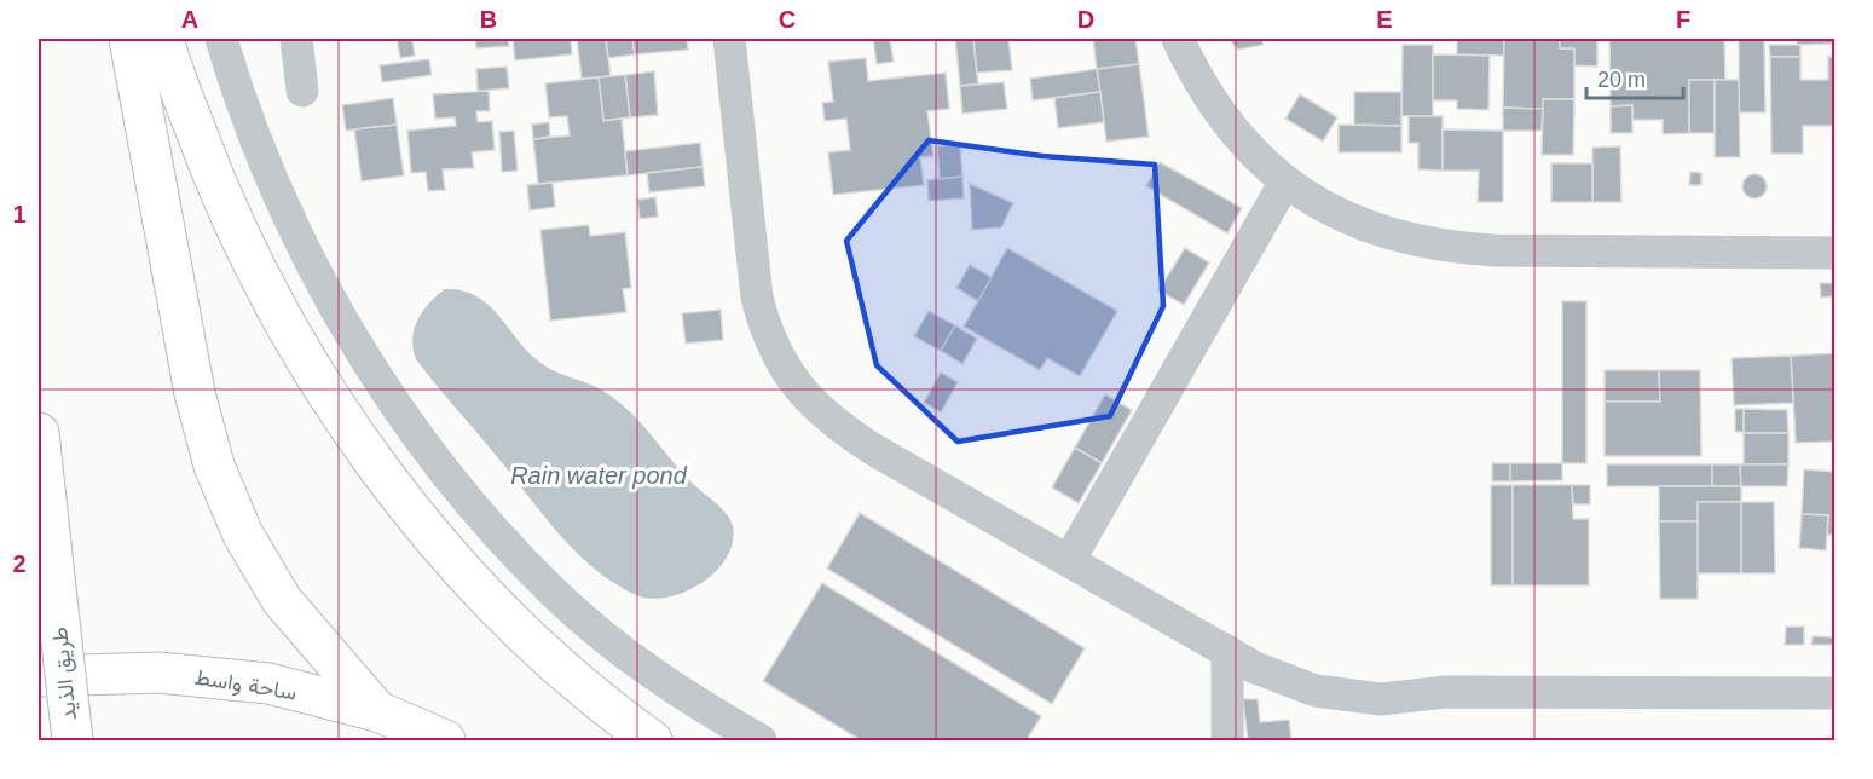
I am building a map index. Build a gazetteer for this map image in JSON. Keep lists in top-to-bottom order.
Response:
{
  "streets": {
    "main road": ["طريق الذيد", "ساحة واسط"]
  },
  "water": ["Rain water pond"],
  "scale_bar": "20 m",
  "grid": {
    "columns": [
      "A",
      "B",
      "C",
      "D",
      "E",
      "F"
    ],
    "rows": ["1", "2"]
  }
}
